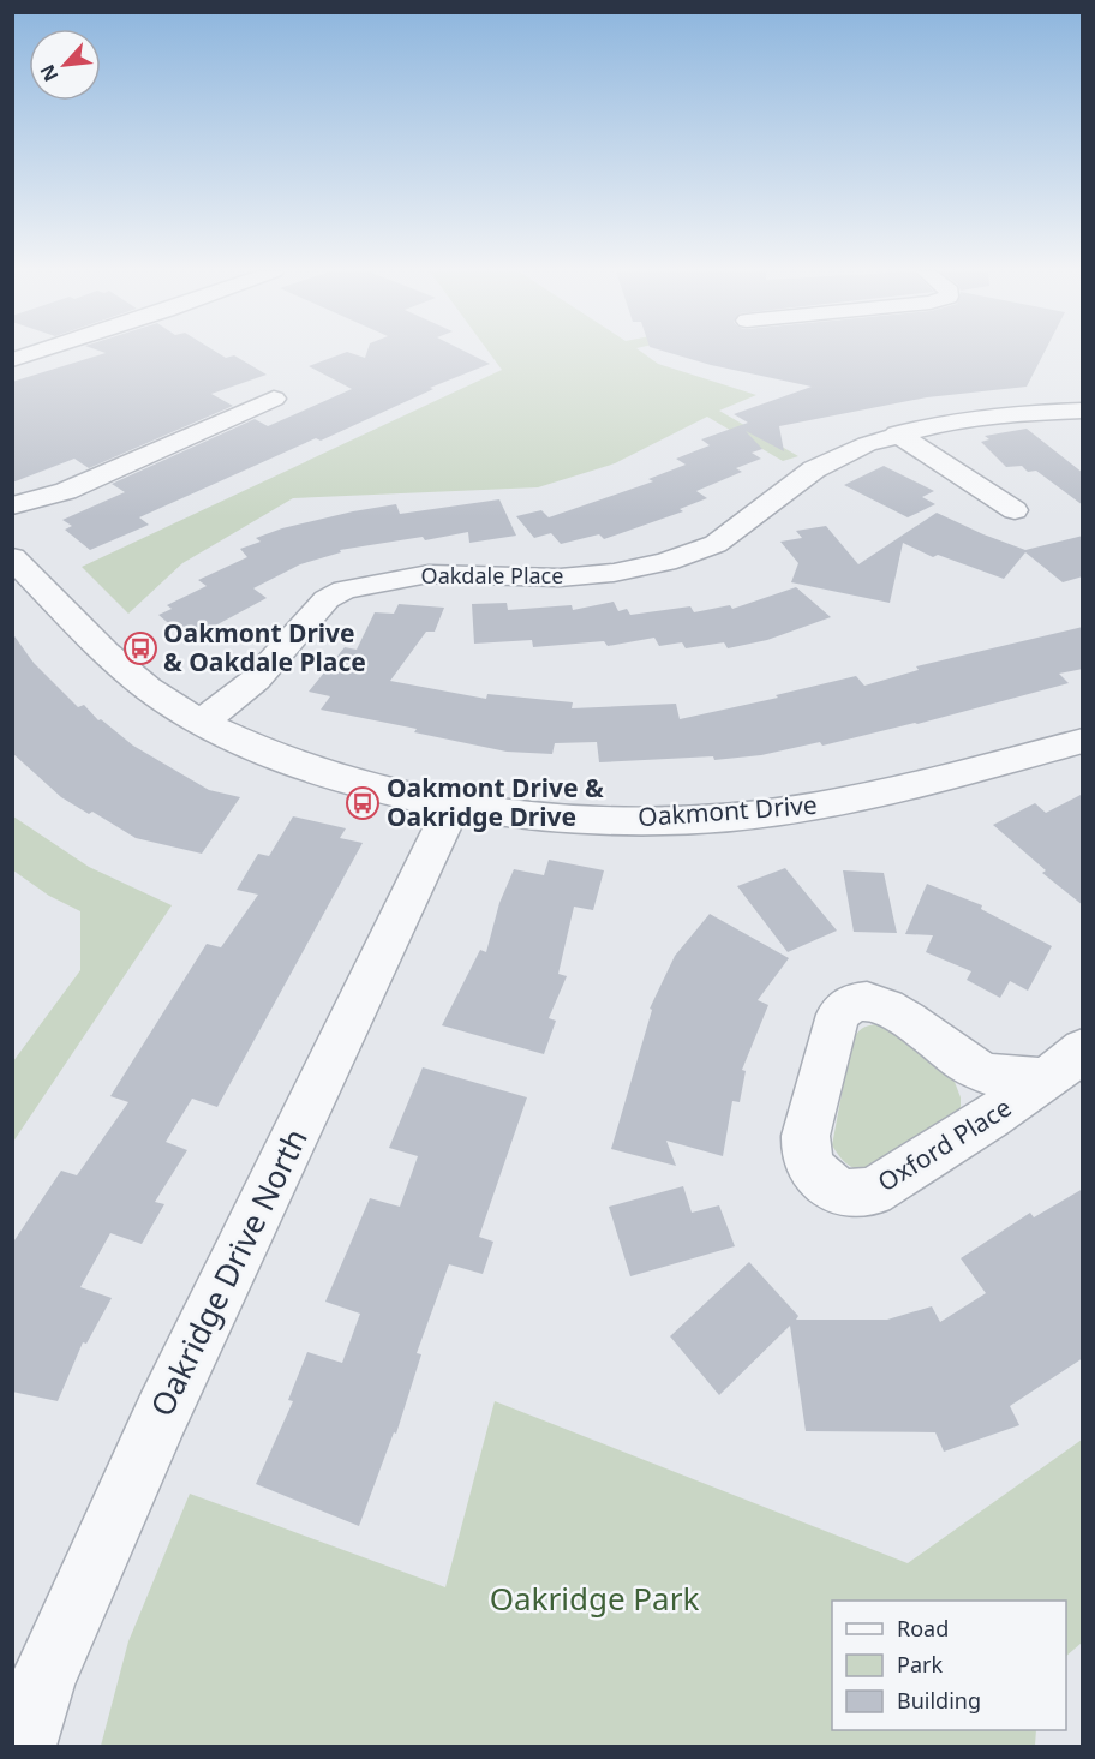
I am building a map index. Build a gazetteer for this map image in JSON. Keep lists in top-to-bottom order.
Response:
{
  "streets": {
    "street": [
      "Oakdale Place",
      "Oakmont Drive",
      "Oxford Place",
      "Oakridge Drive North"
    ]
  },
  "crossings": [
    ["Oakdale Place", "Oakmont Drive"],
    ["Oakmont Drive", "Oakridge Drive North"]
  ],
  "parks": ["Oakridge Park"],
  "places": {
    "bus stop": ["Oakmont Drive & Oakdale Place", "Oakmont Drive & Oakridge Drive"]
  },
  "legend": ["Road", "Park", "Building"],
  "north": "bottom left"
}
